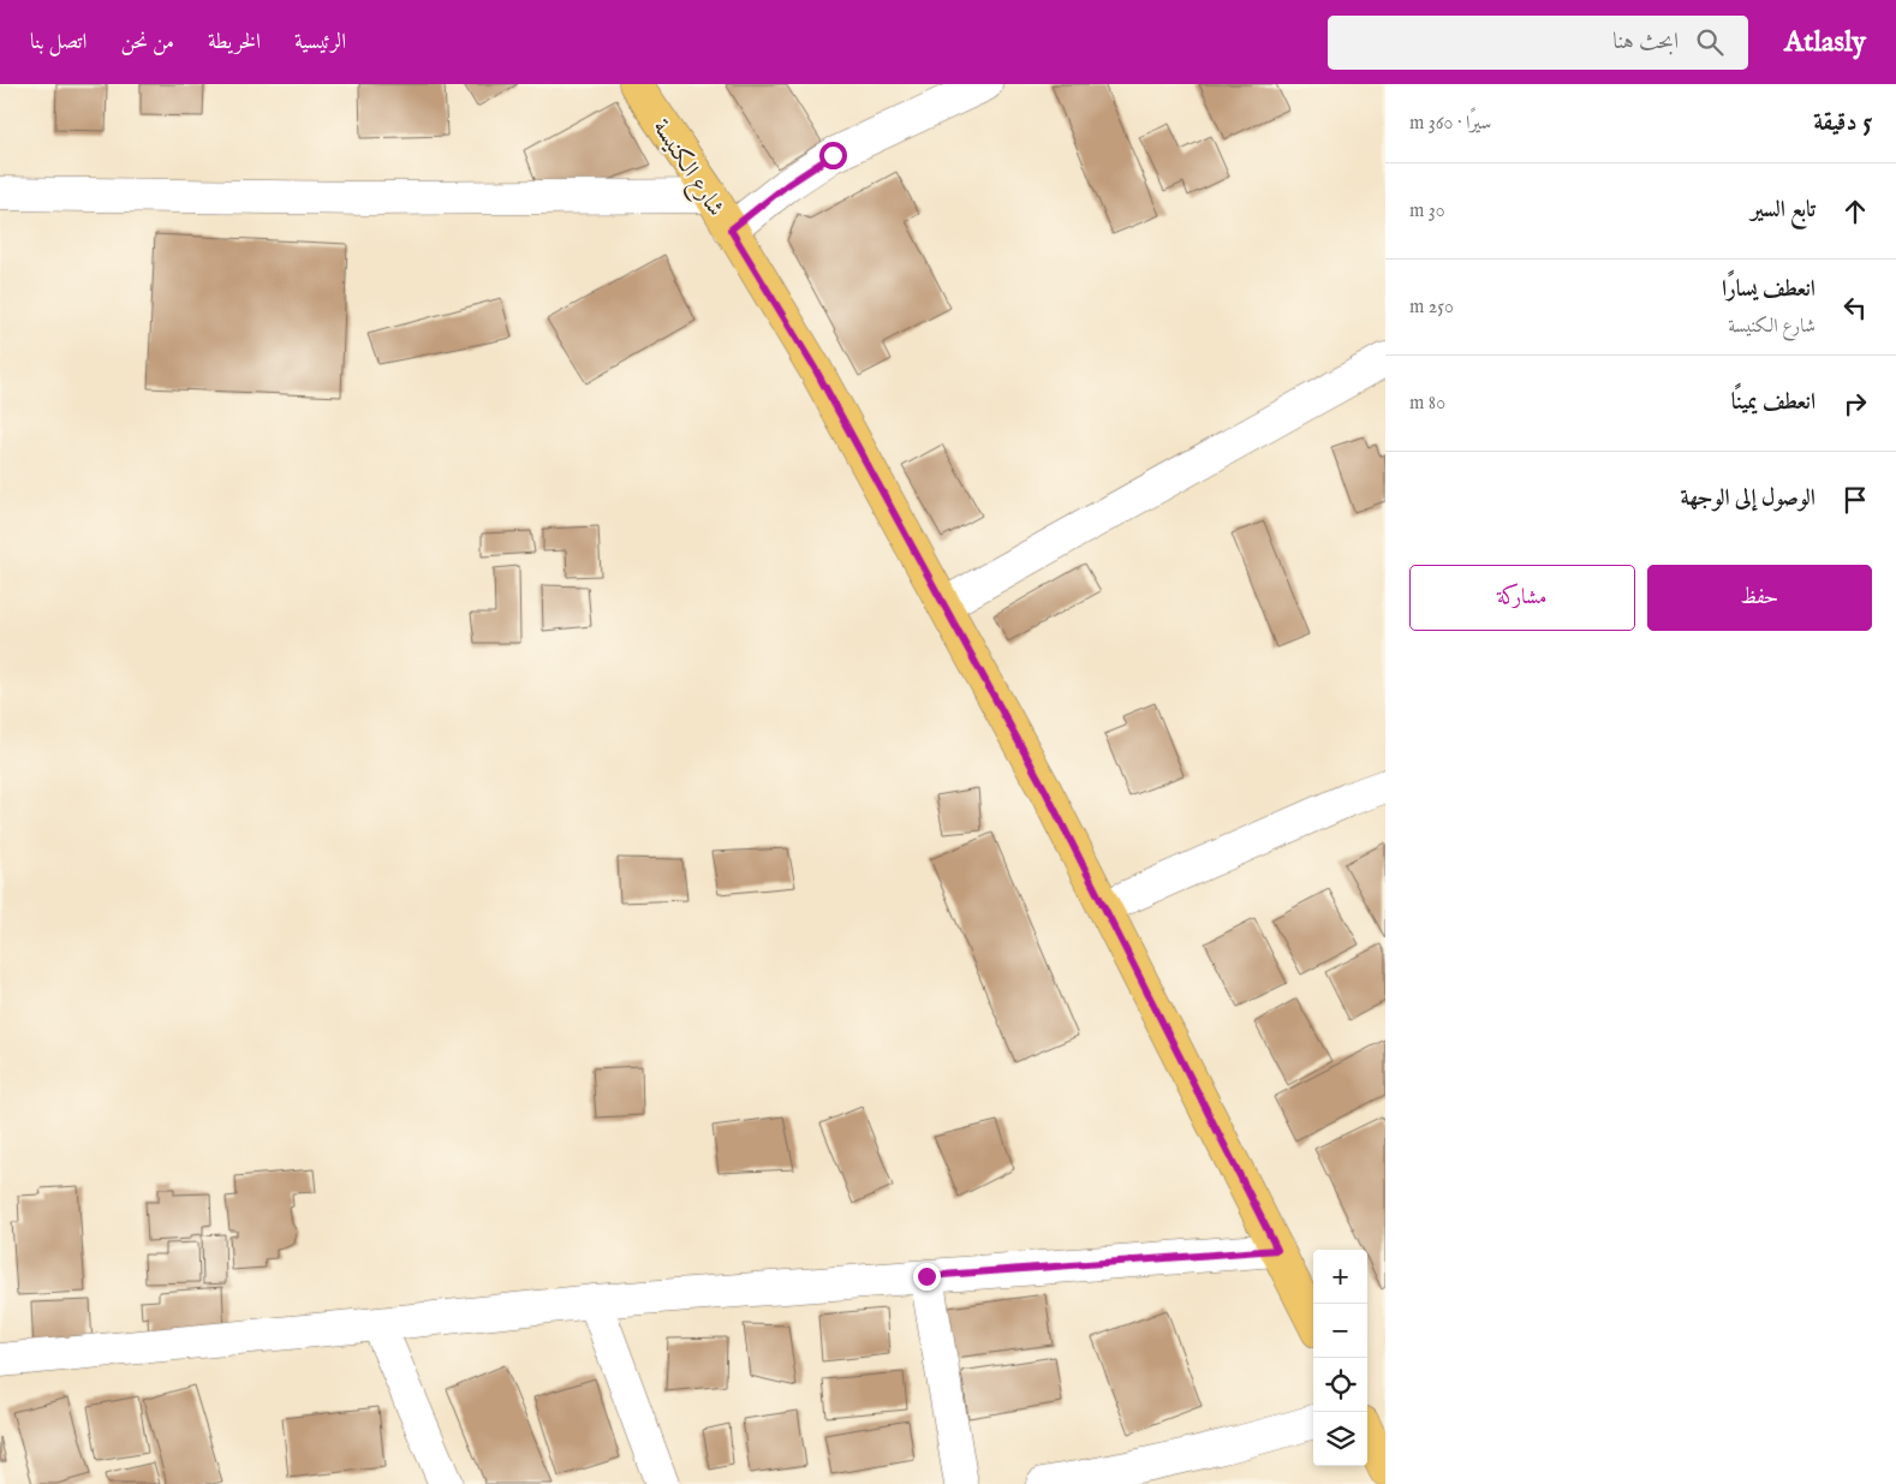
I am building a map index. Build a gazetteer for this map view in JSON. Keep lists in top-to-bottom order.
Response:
{
  "streets": {
    "main road": ["شارع الكنيسة"]
  },
  "page": {
    "header": "Atlasly",
    "search": "ابحث هنا",
    "nav": [
      "الرئيسية",
      "الخريطة",
      "من نحن",
      "اتصل بنا"
    ],
    "heading": ["5 دقيقة", "سيرًا · 360 m"],
    "list": [
      ["تابع السير", "30 m"],
      ["انعطف يسارًا", "شارع الكنيسة", "250 m"],
      ["انعطف يمينًا", "80 m"],
      "الوصول إلى الوجهة"
    ],
    "buttons": ["حفظ", "مشاركة"],
    "map_buttons": ["+", "−"]
  }
}
